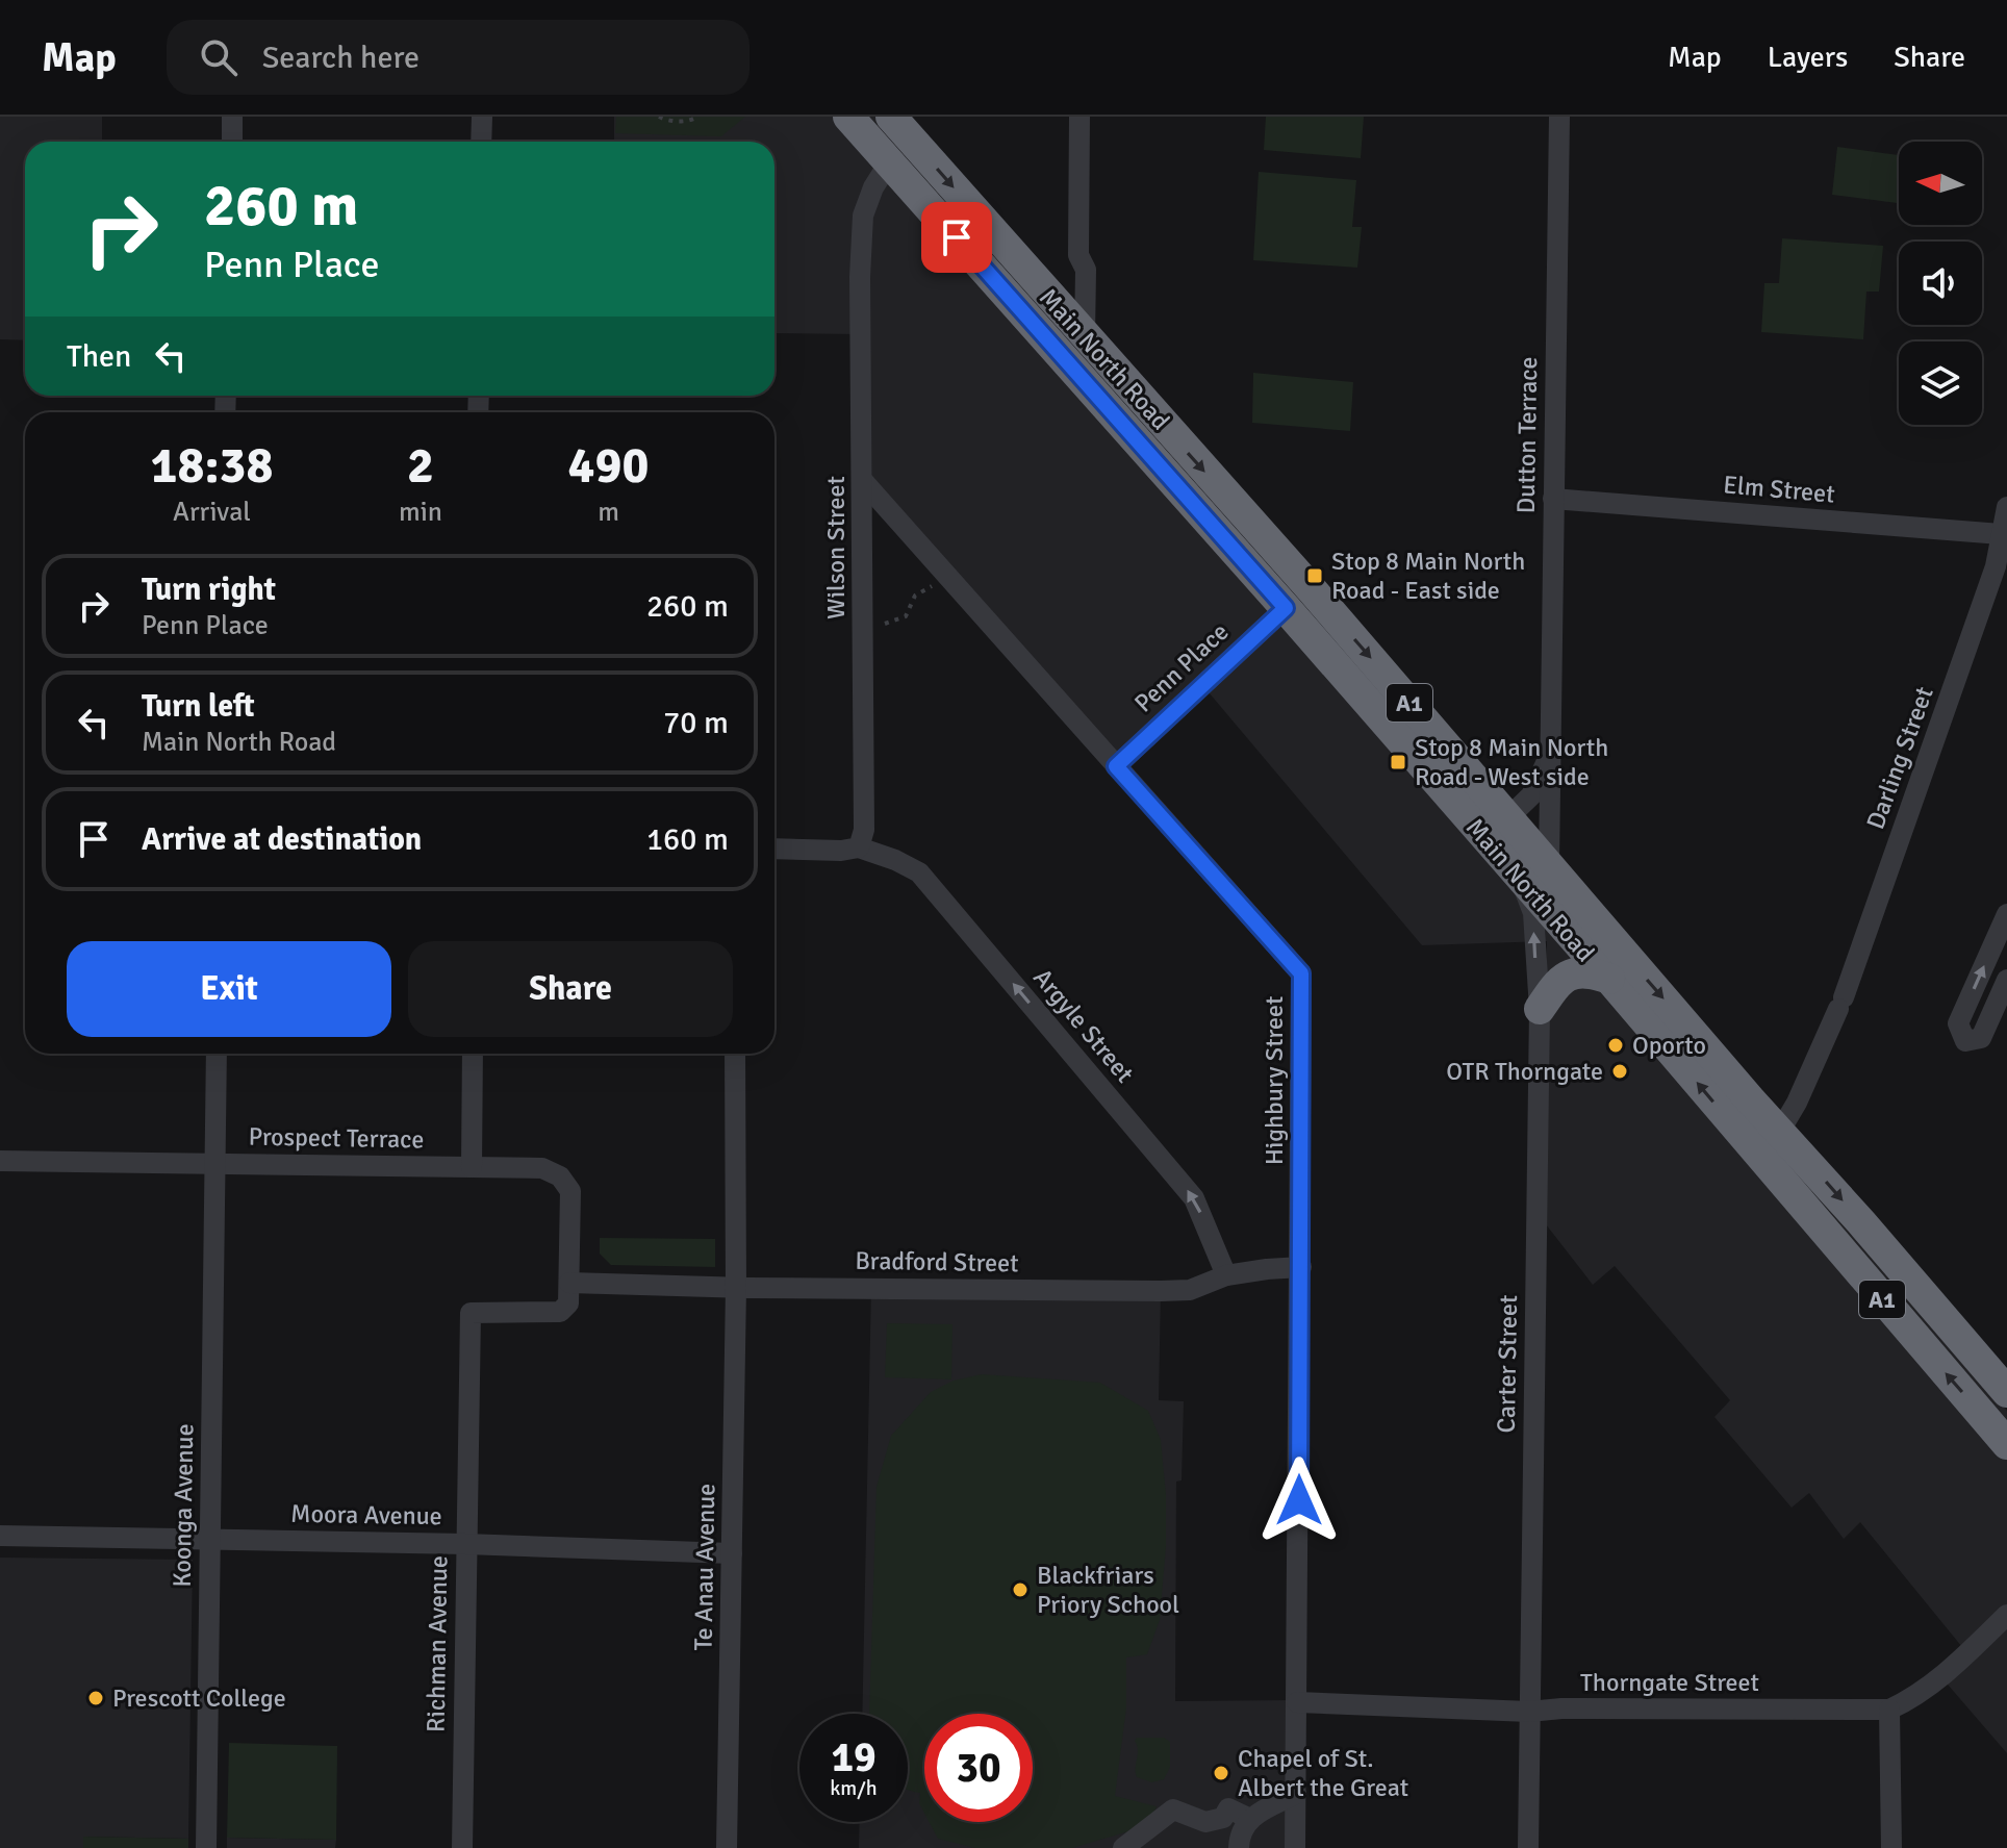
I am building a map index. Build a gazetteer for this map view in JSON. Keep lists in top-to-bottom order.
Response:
{
  "streets": {
    "highway": ["Main North Road", "A1"],
    "street": [
      "Dutton Terrace",
      "Elm Street",
      "Wilson Street",
      "Penn Place",
      "Darling Street",
      "Argyle Street",
      "Highbury Street",
      "Prospect Terrace",
      "Bradford Street",
      "Carter Street",
      "Koonga Avenue",
      "Moora Avenue",
      "Te Anau Avenue",
      "Richman Avenue",
      "Thorngate Street"
    ]
  },
  "crossings": [
    ["Main North Road", "Dutton Terrace"],
    ["Main North Road", "Wilson Street"],
    ["Main North Road", "Penn Place"],
    ["Main North Road", "Darling Street"],
    ["Main North Road", "Carter Street"],
    ["Dutton Terrace", "Elm Street"],
    ["Elm Street", "Darling Street"],
    ["Wilson Street", "Argyle Street"],
    ["Wilson Street", "Highbury Street"],
    ["Penn Place", "Highbury Street"],
    ["Argyle Street", "Bradford Street"],
    ["Highbury Street", "Bradford Street"],
    ["Highbury Street", "Thorngate Street"],
    ["Prospect Terrace", "Bradford Street"],
    ["Prospect Terrace", "Koonga Avenue"],
    ["Prospect Terrace", "Richman Avenue"],
    ["Bradford Street", "Te Anau Avenue"],
    ["Bradford Street", "Richman Avenue"],
    ["Carter Street", "Thorngate Street"],
    ["Koonga Avenue", "Moora Avenue"],
    ["Moora Avenue", "Te Anau Avenue"],
    ["Moora Avenue", "Richman Avenue"]
  ],
  "one_way": ["Argyle Street"],
  "places": {
    "transit": ["Stop 8 Main North Road - East side", "Stop 8 Main North Road - West side"],
    "other": [
      "Oporto",
      "OTR Thorngate",
      "Blackfriars Priory School",
      "Prescott College",
      "Chapel of St. Albert the Great"
    ]
  },
  "north": "left",
  "page": {
    "header": "Map",
    "search": "Search here",
    "nav": ["Map", "Layers", "Share"],
    "turn": ["260 m", "Penn Place"],
    "then": "Then",
    "eta": [
      "18:38",
      "Arrival",
      "2",
      "min",
      "490",
      "m"
    ],
    "list": [
      {
        "name": "Turn right",
        "note": "Penn Place",
        "value": "260 m"
      },
      {
        "name": "Turn left",
        "note": "Main North Road",
        "value": "70 m"
      },
      {
        "name": "Arrive at destination",
        "value": "160 m"
      }
    ],
    "buttons": ["Exit", "Share"],
    "speed": "19 km/h",
    "limit": "30"
  }
}
